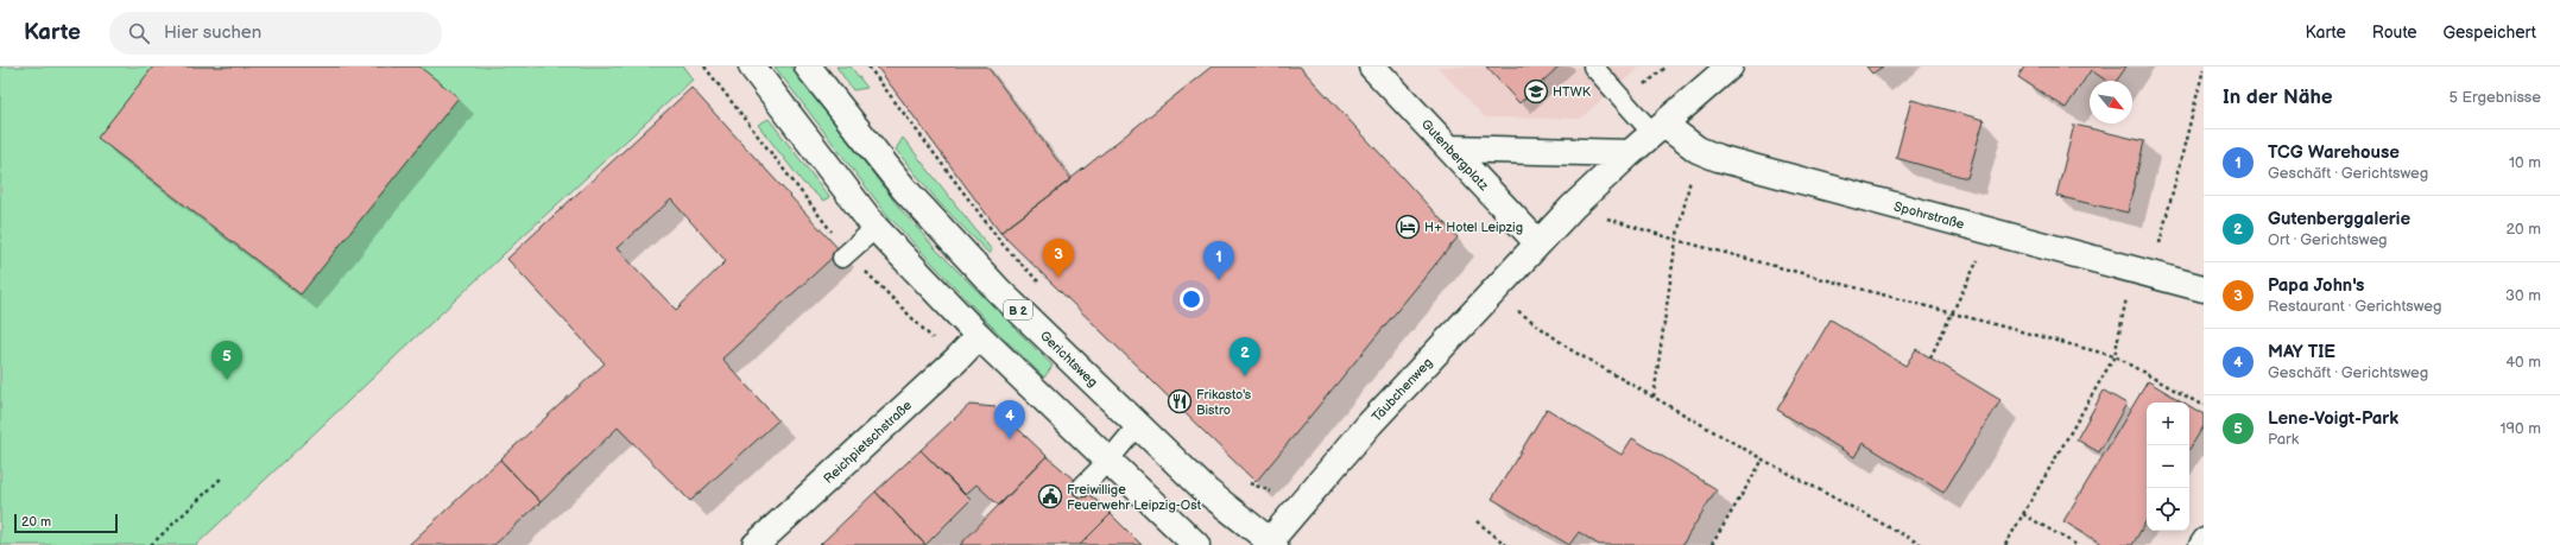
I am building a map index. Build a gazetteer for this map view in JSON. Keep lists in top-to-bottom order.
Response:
{
  "streets": {
    "street": [
      "Gutenbergplatz",
      "Spohrstraße",
      "B 2",
      "Gerichtsweg",
      "Täubchenweg",
      "Reichpietschstraße"
    ]
  },
  "crossings": [
    ["Gutenbergplatz", "Täubchenweg"],
    ["Spohrstraße", "Täubchenweg"],
    ["Gerichtsweg", "Täubchenweg"]
  ],
  "places": {
    "school or university": ["HTWK"],
    "hotel": ["H+ Hotel Leipzig"],
    "restaurant": ["Frikasto's Bistro"],
    "public building": ["Freiwillige Feuerwehr Leipzig-Ost"]
  },
  "scale_bar": "20 m",
  "north": "bottom right",
  "page": {
    "header": "Karte",
    "search": "Hier suchen",
    "nav": ["Karte", "Route", "Gespeichert"],
    "heading": ["In der Nähe", "5 Ergebnisse"],
    "list": [
      {
        "mark": "1",
        "name": "TCG Warehouse",
        "note": "Geschäft · Gerichtsweg",
        "value": "10 m"
      },
      {
        "mark": "2",
        "name": "Gutenberggalerie",
        "note": "Ort · Gerichtsweg",
        "value": "20 m"
      },
      {
        "mark": "3",
        "name": "Papa John's",
        "note": "Restaurant · Gerichtsweg",
        "value": "30 m"
      },
      {
        "mark": "4",
        "name": "MAY TIE",
        "note": "Geschäft · Gerichtsweg",
        "value": "40 m"
      },
      {
        "mark": "5",
        "name": "Lene-Voigt-Park",
        "note": "Park",
        "value": "190 m"
      }
    ],
    "pins": [
      "3",
      "1",
      "2",
      "5",
      "4"
    ],
    "map_buttons": ["+", "−"],
    "scale": "20 m"
  }
}
